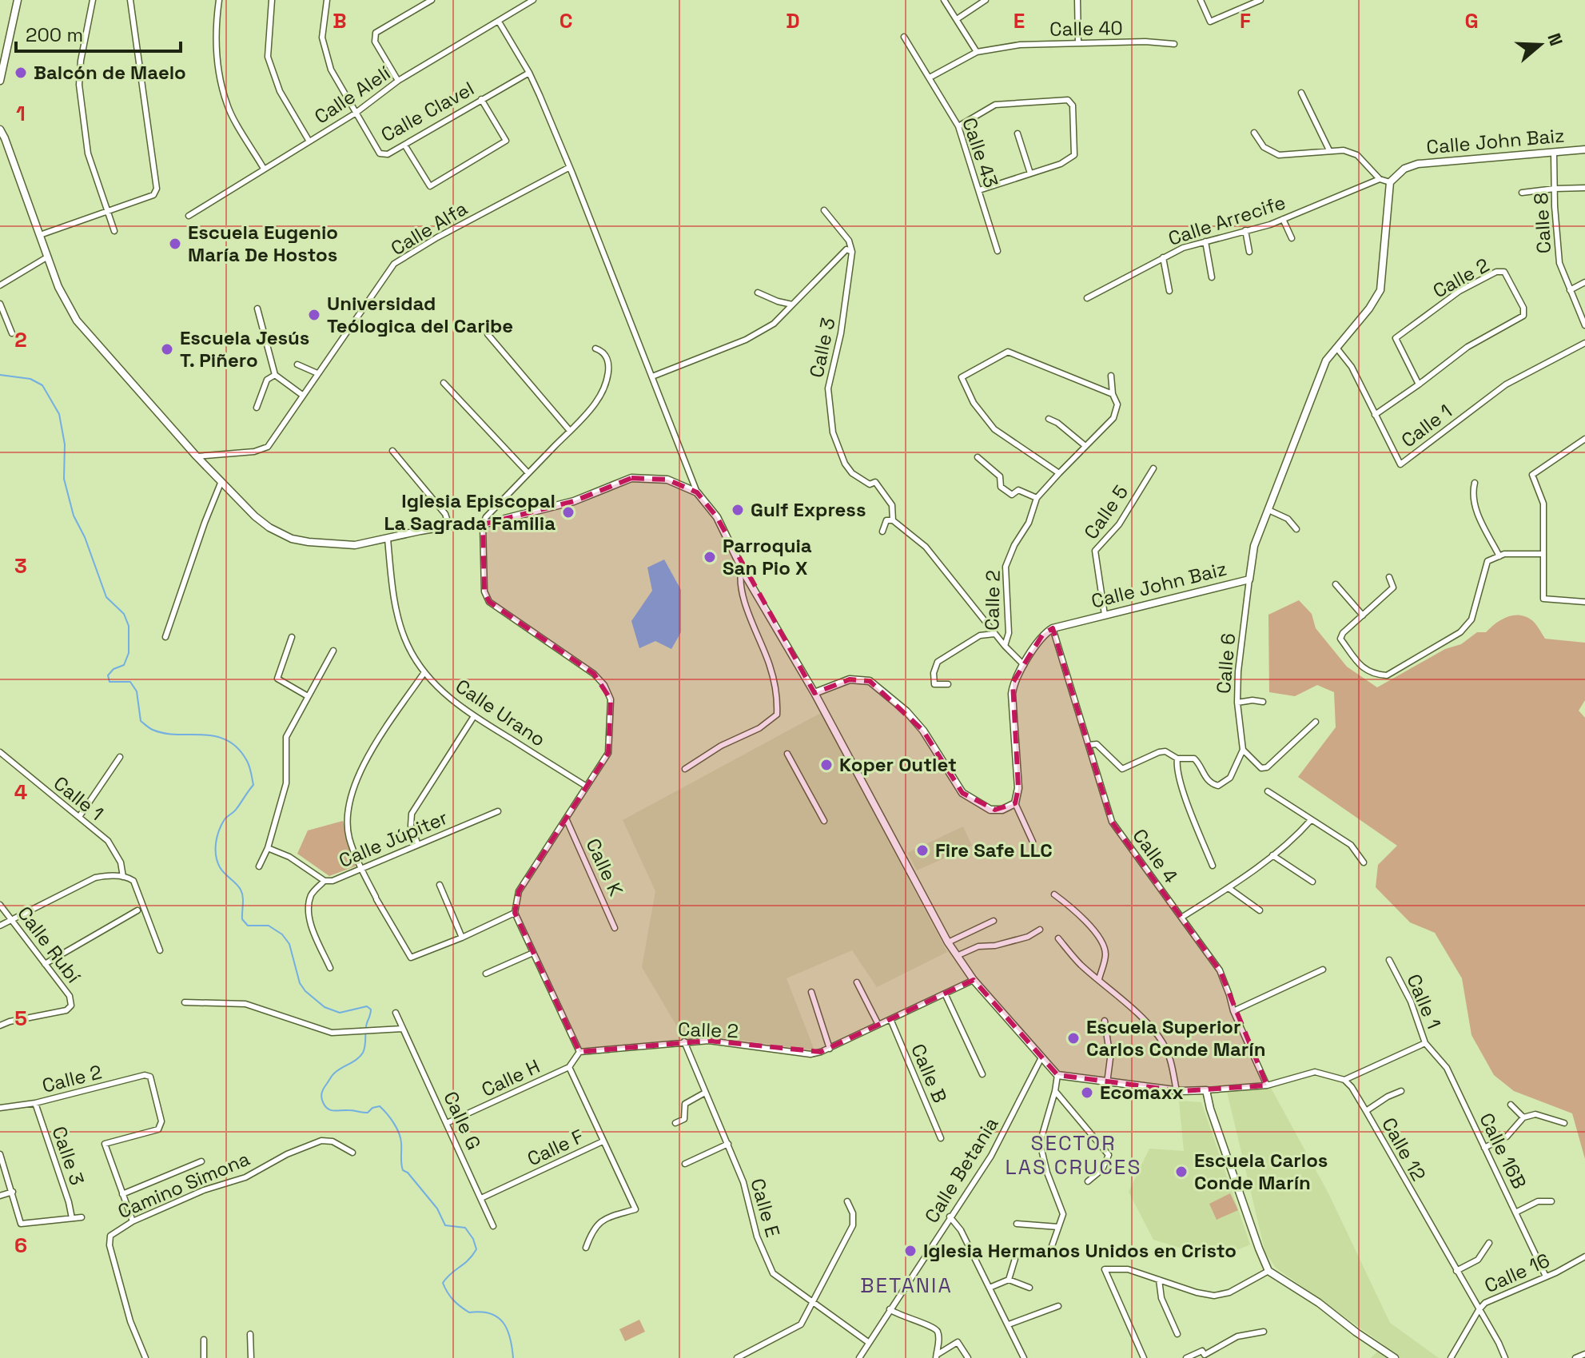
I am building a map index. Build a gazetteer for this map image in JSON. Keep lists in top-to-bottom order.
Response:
{
  "streets": {
    "street": [
      "Calle 40",
      "Calle Alelí",
      "Calle Clavel",
      "Calle John Baiz",
      "Calle 43",
      "Calle Arrecife",
      "Calle 8",
      "Calle Alfa",
      "Calle 2",
      "Calle 3",
      "Calle 1",
      "Calle 5",
      "Calle 6",
      "Calle Urano",
      "Calle Júpiter",
      "Calle 4",
      "Calle K",
      "Calle Rubí",
      "Calle B",
      "Calle H",
      "Calle G",
      "Calle F",
      "Calle 12",
      "Calle 16B",
      "Calle Betania",
      "Camino Simona",
      "Calle E",
      "Calle 16"
    ]
  },
  "crossings": [
    ["Calle 40", "Calle 43"],
    ["Calle Alelí", "Calle Clavel"],
    ["Calle John Baiz", "Calle 8"],
    ["Calle John Baiz", "Calle 1"],
    ["Calle John Baiz", "Calle 5"],
    ["Calle John Baiz", "Calle 6"],
    ["Calle John Baiz", "Calle 4"],
    ["Calle 2", "Calle 3"],
    ["Calle 2", "Calle 1"],
    ["Calle 2", "Calle B"],
    ["Calle 2", "Calle H"],
    ["Calle 2", "Calle E"],
    ["Calle 1", "Calle 12"],
    ["Calle 1", "Calle 16B"],
    ["Calle H", "Calle G"],
    ["Calle H", "Calle F"],
    ["Calle G", "Calle F"],
    ["Calle 12", "Calle 16"],
    ["Calle 16B", "Calle 16"],
    ["Calle Betania", "Calle E"]
  ],
  "districts": ["SECTOR LAS CRUCES", "BETANIA"],
  "places": [
    "Balcón de Maelo",
    "Escuela Eugenio María De Hostos",
    "Universidad Teólogica del Caribe",
    "Escuela Jesús T. Piñero",
    "Gulf Express",
    "Iglesia Episcopal La Sagrada Familia",
    "Parroquia San Pio X",
    "Koper Outlet",
    "Fire Safe LLC",
    "Escuela Superior Carlos Conde Marín",
    "Ecomaxx",
    "Escuela Carlos Conde Marín",
    "Iglesia Hermanos Unidos en Cristo"
  ],
  "scale_bar": "200 m",
  "north": "right",
  "grid": {
    "columns": [
      "B",
      "C",
      "D",
      "E",
      "F",
      "G"
    ],
    "rows": [
      "1",
      "2",
      "3",
      "4",
      "5",
      "6"
    ]
  }
}
